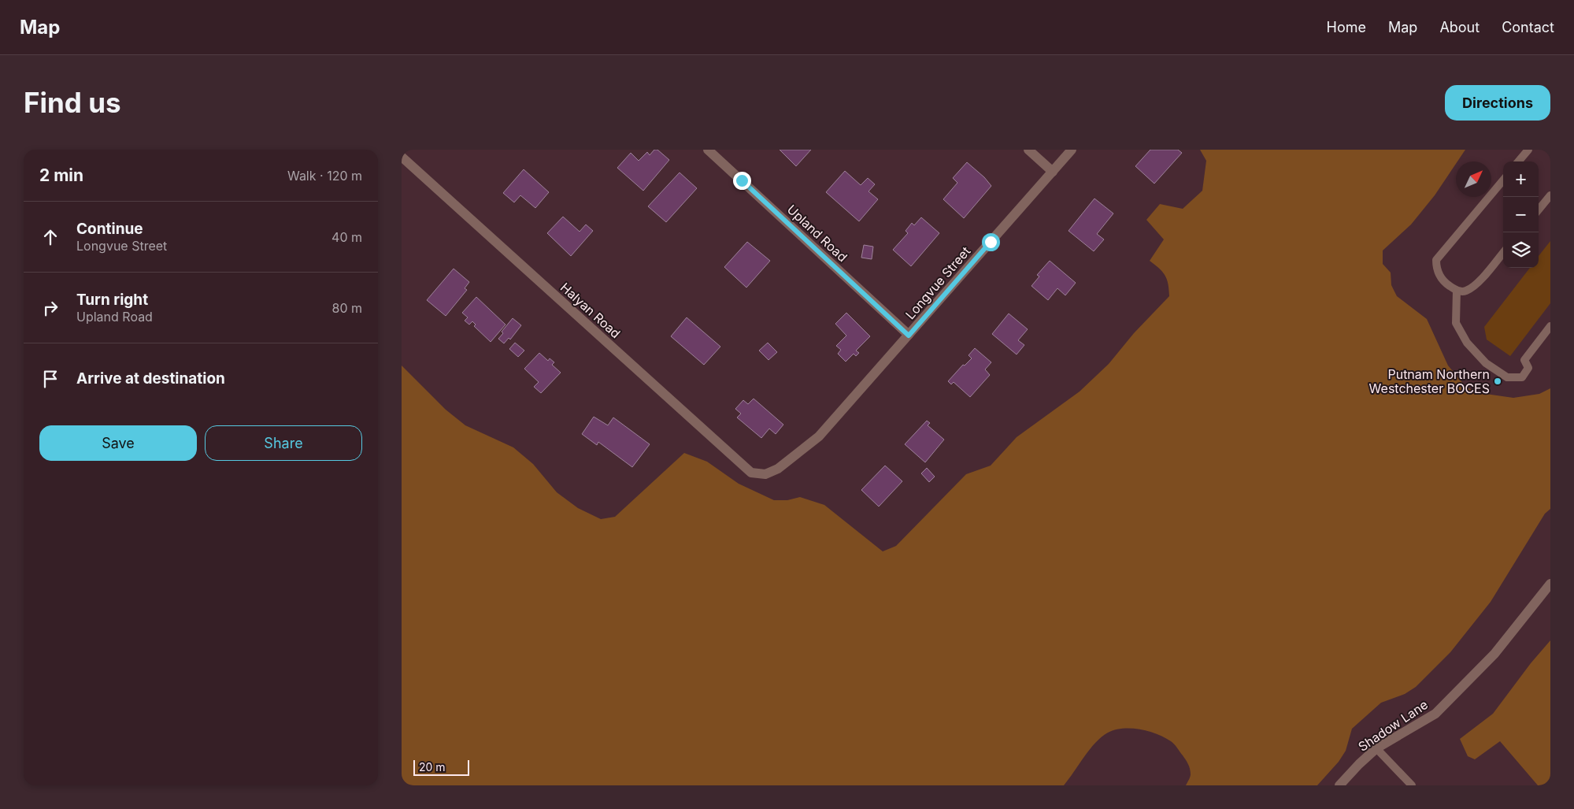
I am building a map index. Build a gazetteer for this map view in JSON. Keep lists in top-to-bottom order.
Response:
{
  "streets": {
    "street": [
      "Upland Road",
      "Longvue Street",
      "Halyan Road",
      "Shadow Lane"
    ]
  },
  "crossings": [
    ["Upland Road", "Longvue Street"],
    ["Longvue Street", "Halyan Road"]
  ],
  "places": ["Putnam Northern Westchester BOCES"],
  "scale_bar": "20 m",
  "north": "top right",
  "page": {
    "header": "Map",
    "nav": [
      "Home",
      "Map",
      "About",
      "Contact"
    ],
    "buttons": [
      "Directions",
      ["Save", "Share"]
    ],
    "title": "Find us",
    "heading": ["2 min", "Walk · 120 m"],
    "map_buttons": ["+", "−"],
    "list": [
      ["Continue", "Longvue Street", "40 m"],
      ["Turn right", "Upland Road", "80 m"],
      "Arrive at destination"
    ],
    "scale": "20 m"
  }
}
